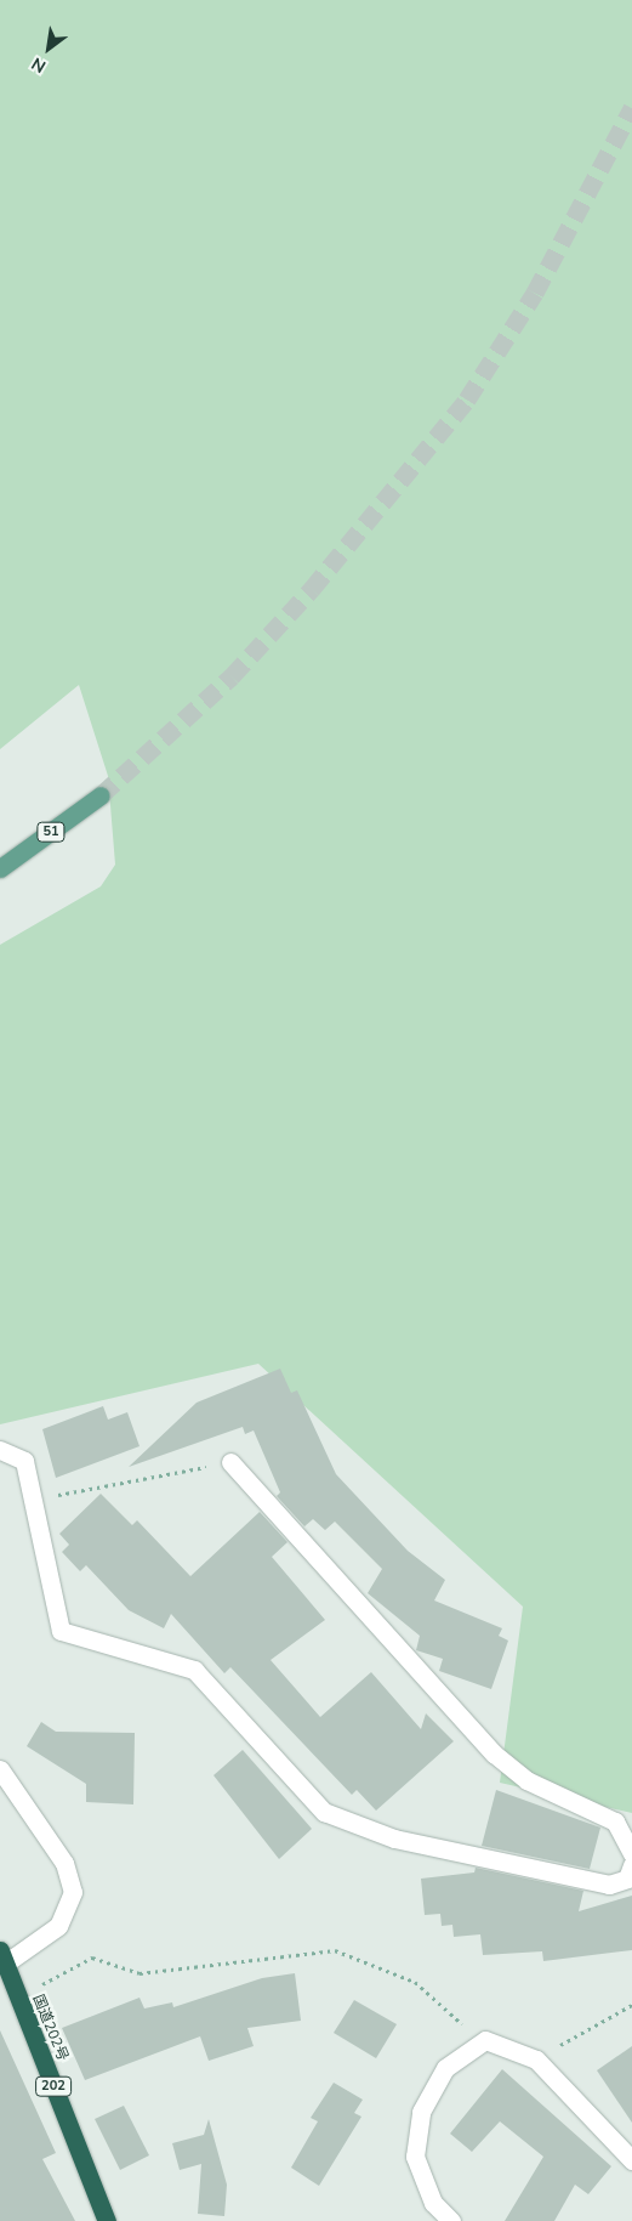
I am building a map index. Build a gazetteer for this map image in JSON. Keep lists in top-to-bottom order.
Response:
{
  "streets": {
    "highway": ["国道202号", "202"],
    "main road": ["51"]
  },
  "north": "bottom left"
}
